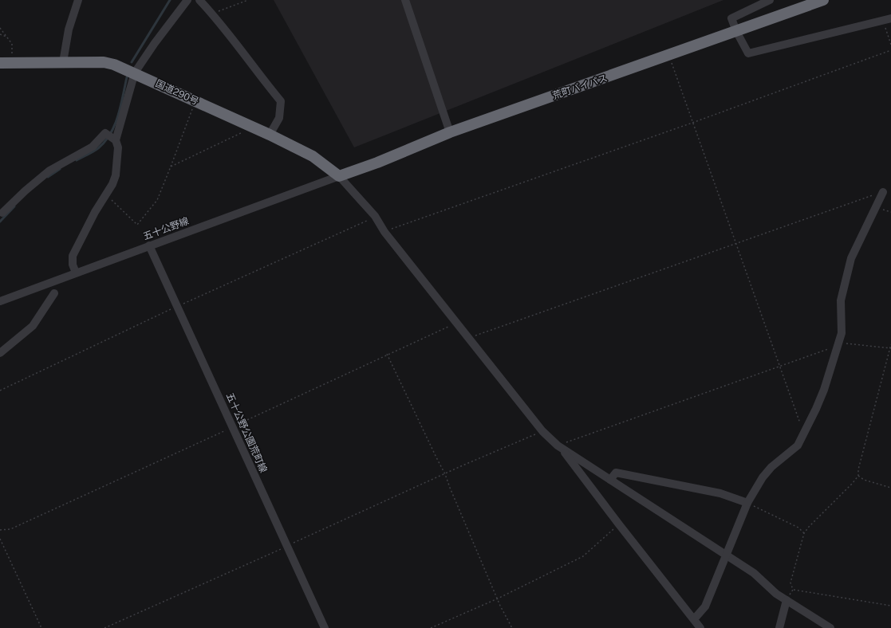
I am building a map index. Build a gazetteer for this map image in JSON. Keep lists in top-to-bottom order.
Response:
{
  "streets": {
    "highway": ["荒町バイパス", "国道290号"],
    "street": ["五十公野線", "五十公野公園荒町線"]
  },
  "crossings": [
    ["荒町バイパス", "国道290号"],
    ["荒町バイパス", "五十公野線"],
    ["国道290号", "五十公野線"],
    ["五十公野線", "五十公野公園荒町線"]
  ]
}
